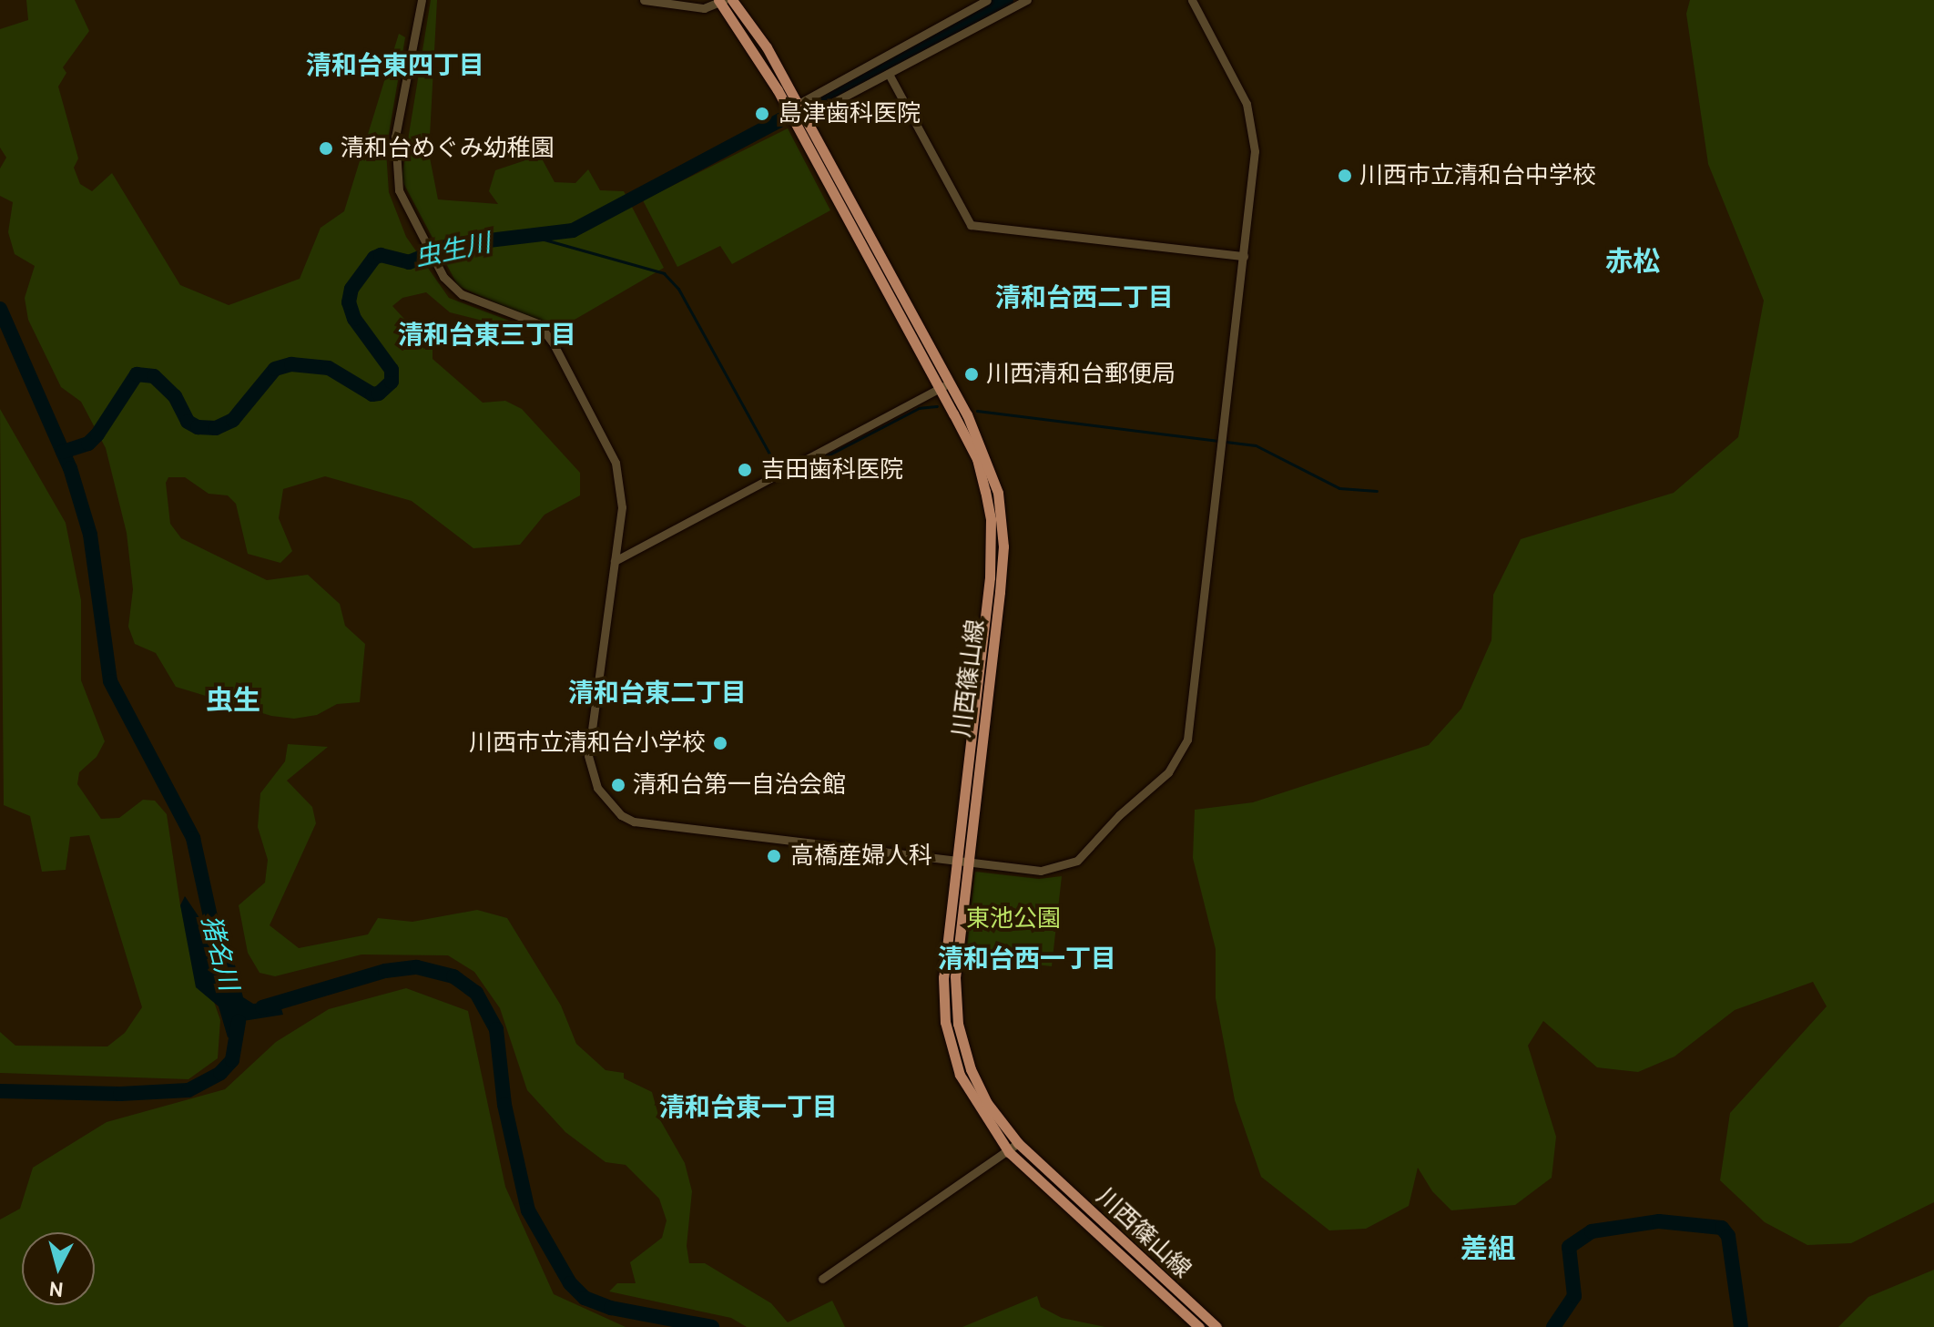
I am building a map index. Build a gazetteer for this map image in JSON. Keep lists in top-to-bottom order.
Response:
{
  "streets": {
    "main road": ["川西篠山線"]
  },
  "districts": [
    "清和台東四丁目",
    "赤松",
    "清和台西二丁目",
    "清和台東三丁目",
    "清和台東二丁目",
    "虫生",
    "清和台西一丁目",
    "清和台東一丁目",
    "差組"
  ],
  "water": ["虫生川", "猪名川"],
  "parks": ["東池公園"],
  "places": [
    "島津歯科医院",
    "清和台めぐみ幼稚園",
    "川西市立清和台中学校",
    "川西清和台郵便局",
    "吉田歯科医院",
    "川西市立清和台小学校",
    "清和台第一自治会館",
    "高橋産婦人科"
  ],
  "north": "bottom"
}
